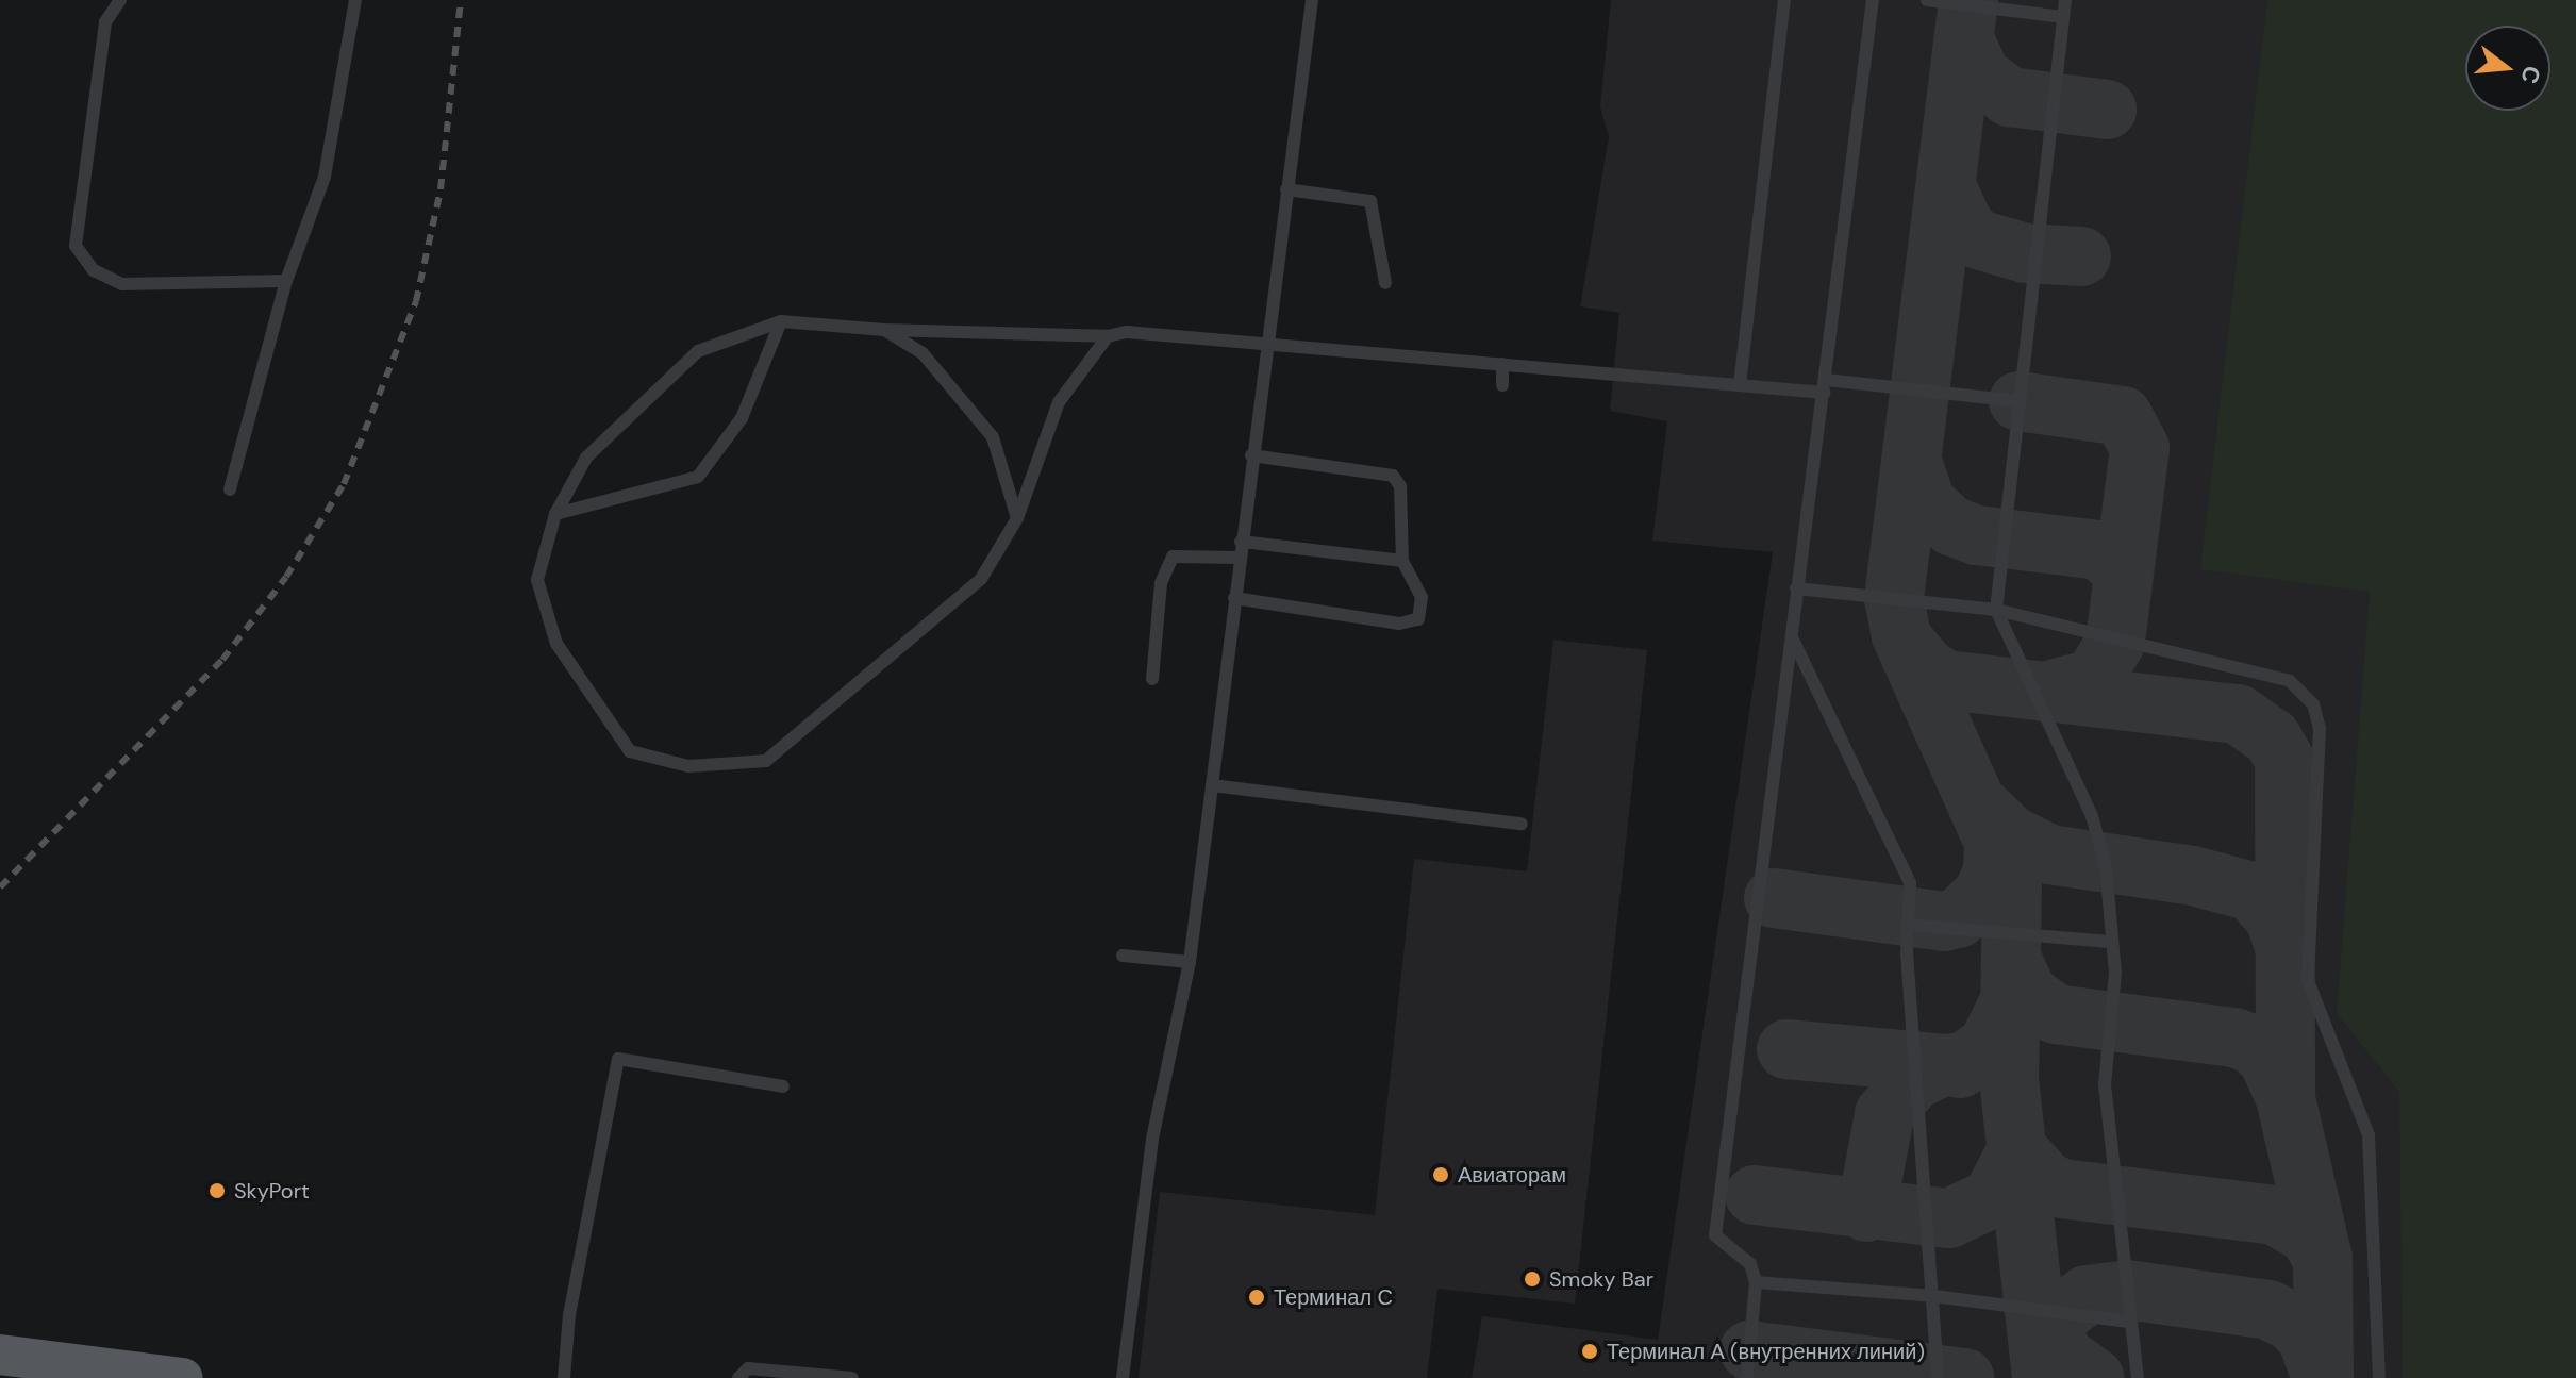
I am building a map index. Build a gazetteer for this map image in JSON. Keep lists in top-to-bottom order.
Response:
{
  "places": [
    "Авиаторам",
    "SkyPort",
    "Smoky Bar",
    "Терминал С",
    "Терминал А (внутренних линий)"
  ],
  "north": "right"
}
